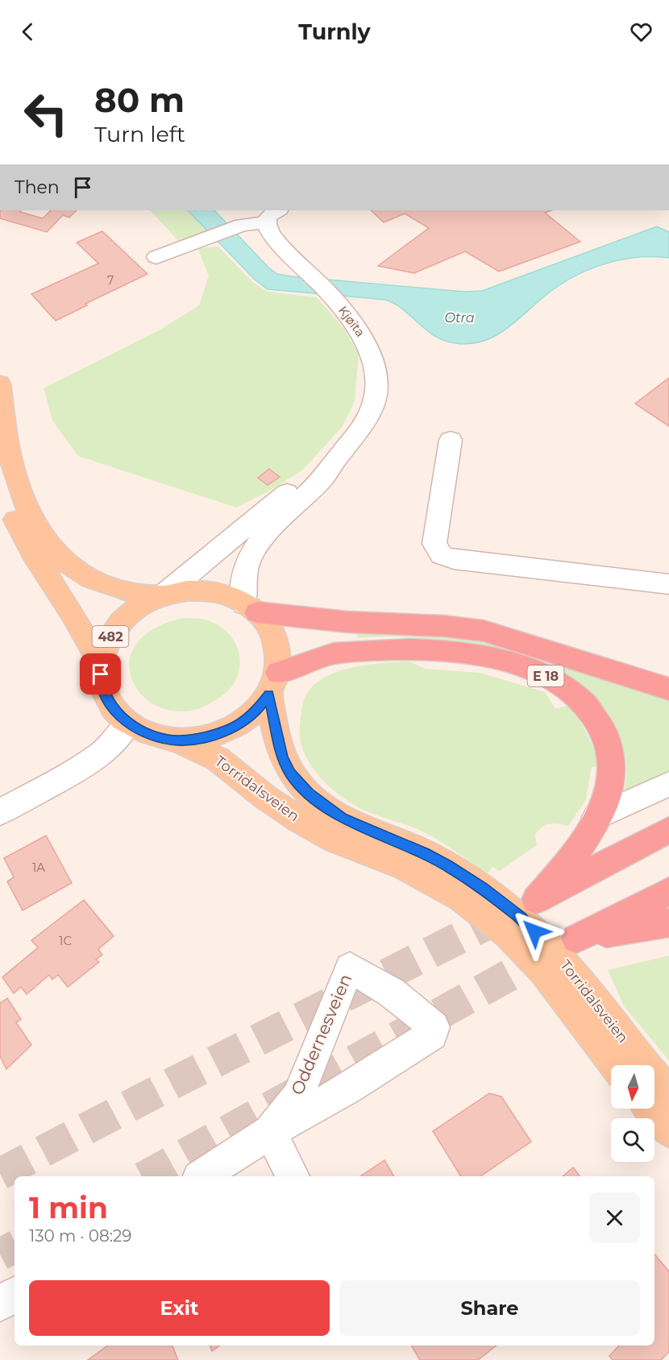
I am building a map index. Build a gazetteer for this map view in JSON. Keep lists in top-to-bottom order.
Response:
{
  "streets": {
    "highway": ["E 18"],
    "main road": ["482", "Torridalsveien"],
    "street": ["Kjøita", "Oddernesveien"]
  },
  "crossings": [
    ["Kjøita", "482"],
    ["Kjøita", "E 18"],
    ["Kjøita", "Torridalsveien"],
    ["482", "E 18"],
    ["482", "Torridalsveien"],
    ["E 18", "Torridalsveien"]
  ],
  "water": ["Otra"],
  "house_numbers": ["7", "1A", "1C"],
  "north": "bottom",
  "page": {
    "header": "Turnly",
    "turn": ["80 m", "Turn left"],
    "then": "Then",
    "heading": ["1 min", "130 m · 08:29"],
    "buttons": ["Exit", "Share"]
  }
}
